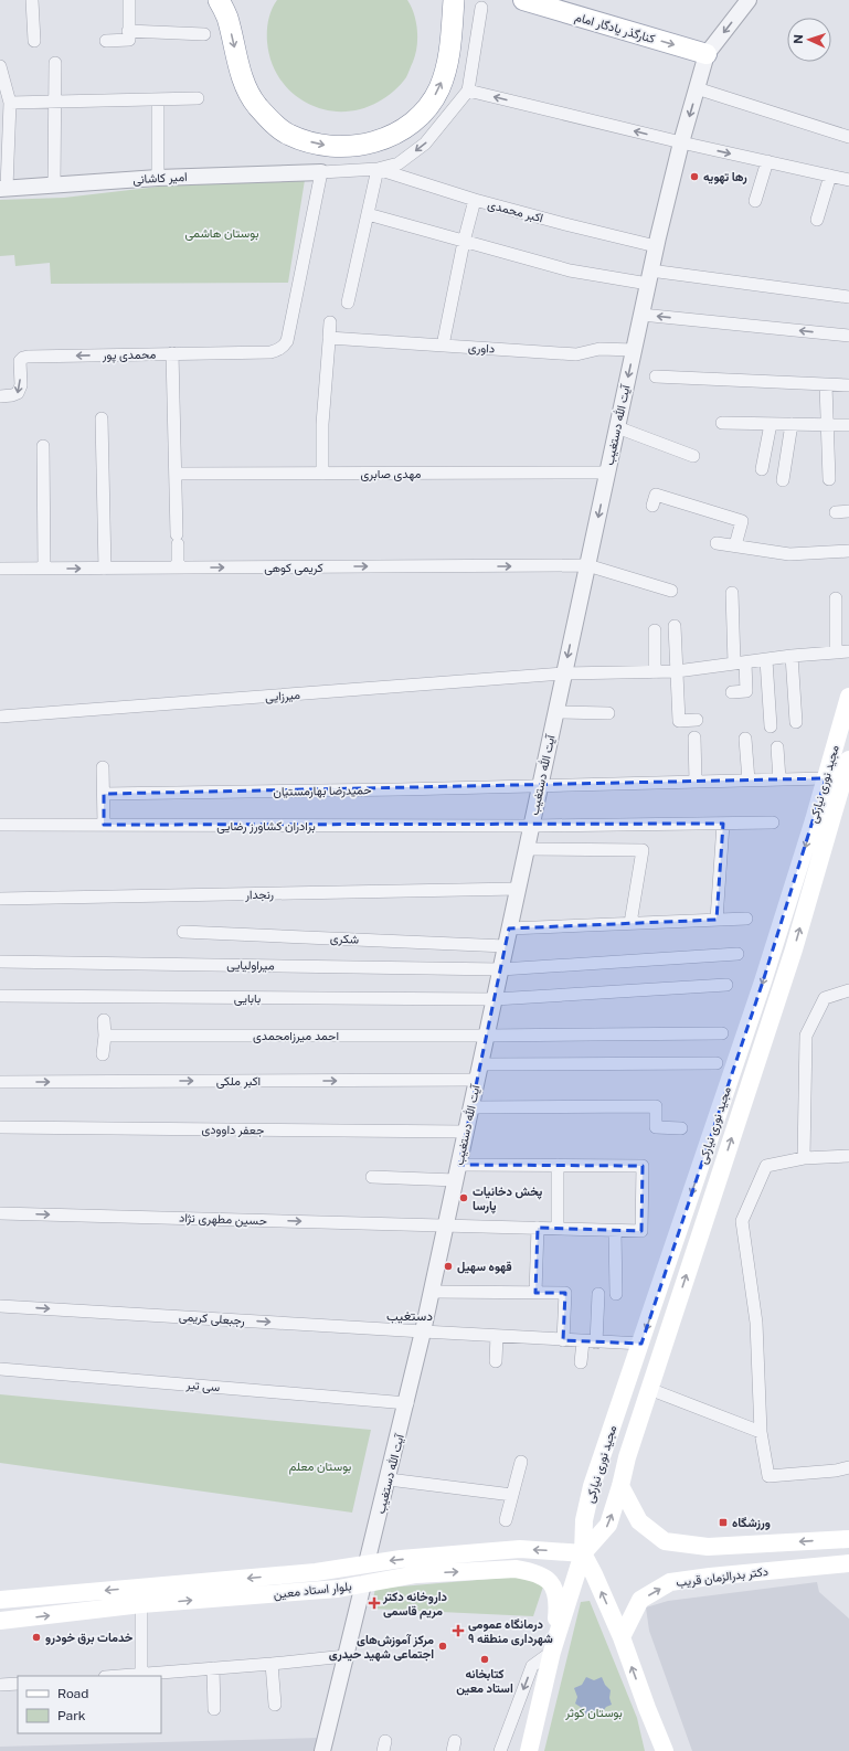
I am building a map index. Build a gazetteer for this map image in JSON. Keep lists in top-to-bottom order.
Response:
{
  "streets": {
    "main road": [
      "کنارگذر یادگار امام",
      "مجید نوری نیارکی",
      "دکتر بدرالزمان قریب",
      "بلوار استاد معین"
    ],
    "street": [
      "امیر کاشانی",
      "اکبر محمدی",
      "داوری",
      "محمدی پور",
      "آیت الله دستغیب",
      "مهدی صابری",
      "کریمی کوهی",
      "میرزایی",
      "حمیدرضا بهارمستیان",
      "برادران کشاورز رضایی",
      "رنجدار",
      "شکری",
      "میراولیایی",
      "بابایی",
      "احمد میرزامحمدی",
      "اکبر ملکی",
      "جعفر داوودی",
      "حسین مطهری نژاد",
      "رجبعلی کریمی",
      "سی تیر"
    ]
  },
  "crossings": [
    ["کنارگذر یادگار امام", "آیت الله دستغیب"],
    ["امیر کاشانی", "محمدی پور"],
    ["اکبر محمدی", "آیت الله دستغیب"],
    ["داوری", "آیت الله دستغیب"],
    ["آیت الله دستغیب", "مهدی صابری"],
    ["آیت الله دستغیب", "کریمی کوهی"],
    ["آیت الله دستغیب", "میرزایی"],
    ["آیت الله دستغیب", "حمیدرضا بهارمستیان"],
    ["آیت الله دستغیب", "برادران کشاورز رضایی"],
    ["آیت الله دستغیب", "رنجدار"],
    ["آیت الله دستغیب", "شکری"],
    ["آیت الله دستغیب", "میراولیایی"],
    ["آیت الله دستغیب", "بابایی"],
    ["آیت الله دستغیب", "احمد میرزامحمدی"],
    ["آیت الله دستغیب", "اکبر ملکی"],
    ["آیت الله دستغیب", "جعفر داوودی"],
    ["آیت الله دستغیب", "حسین مطهری نژاد"],
    ["آیت الله دستغیب", "رجبعلی کریمی"],
    ["آیت الله دستغیب", "سی تیر"],
    ["آیت الله دستغیب", "بلوار استاد معین"],
    ["مجید نوری نیارکی", "حمیدرضا بهارمستیان"],
    ["مجید نوری نیارکی", "رجبعلی کریمی"],
    ["مجید نوری نیارکی", "بلوار استاد معین"]
  ],
  "one_way": [
    "کنارگذر یادگار امام",
    "محمدی پور",
    "کریمی کوهی",
    "اکبر ملکی",
    "حسین مطهری نژاد",
    "رجبعلی کریمی",
    "دکتر بدرالزمان قریب"
  ],
  "districts": ["دستغیب"],
  "parks": ["بوستان هاشمی", "بوستان معلم", "بوستان کوثر"],
  "places": {
    "other": [
      "رها تهویه",
      "پخش دخانیات پارسا",
      "قهوه سهیل",
      "خدمات برق خودرو",
      "مرکز آموزش‌های اجتماعی شهید حیدری",
      "کتابخانه استاد معین"
    ],
    "transit": ["ورزشگاه"],
    "health": ["داروخانه دکتر مریم قاسمی", "درمانگاه عمومی شهرداری منطقه ۹"]
  },
  "legend": ["Road", "Park"],
  "north": "left"
}
